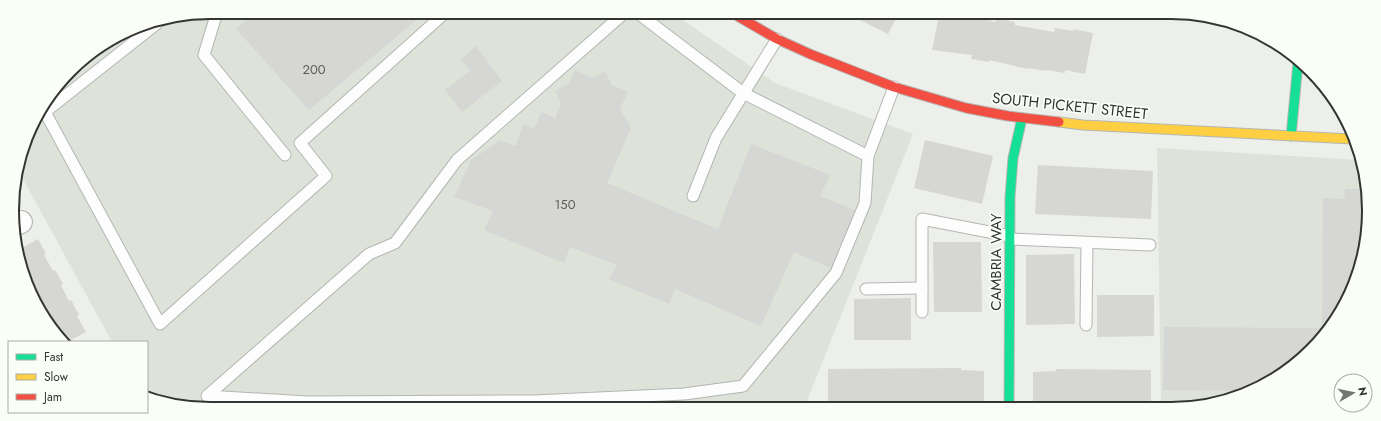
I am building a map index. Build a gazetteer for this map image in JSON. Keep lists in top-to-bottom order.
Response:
{
  "streets": {
    "main road": ["SOUTH PICKETT STREET", "CAMBRIA WAY"]
  },
  "crossings": [
    ["SOUTH PICKETT STREET", "CAMBRIA WAY"]
  ],
  "house_numbers": ["200", "150"],
  "legend": ["Fast", "Slow", "Jam"],
  "north": "right"
}
